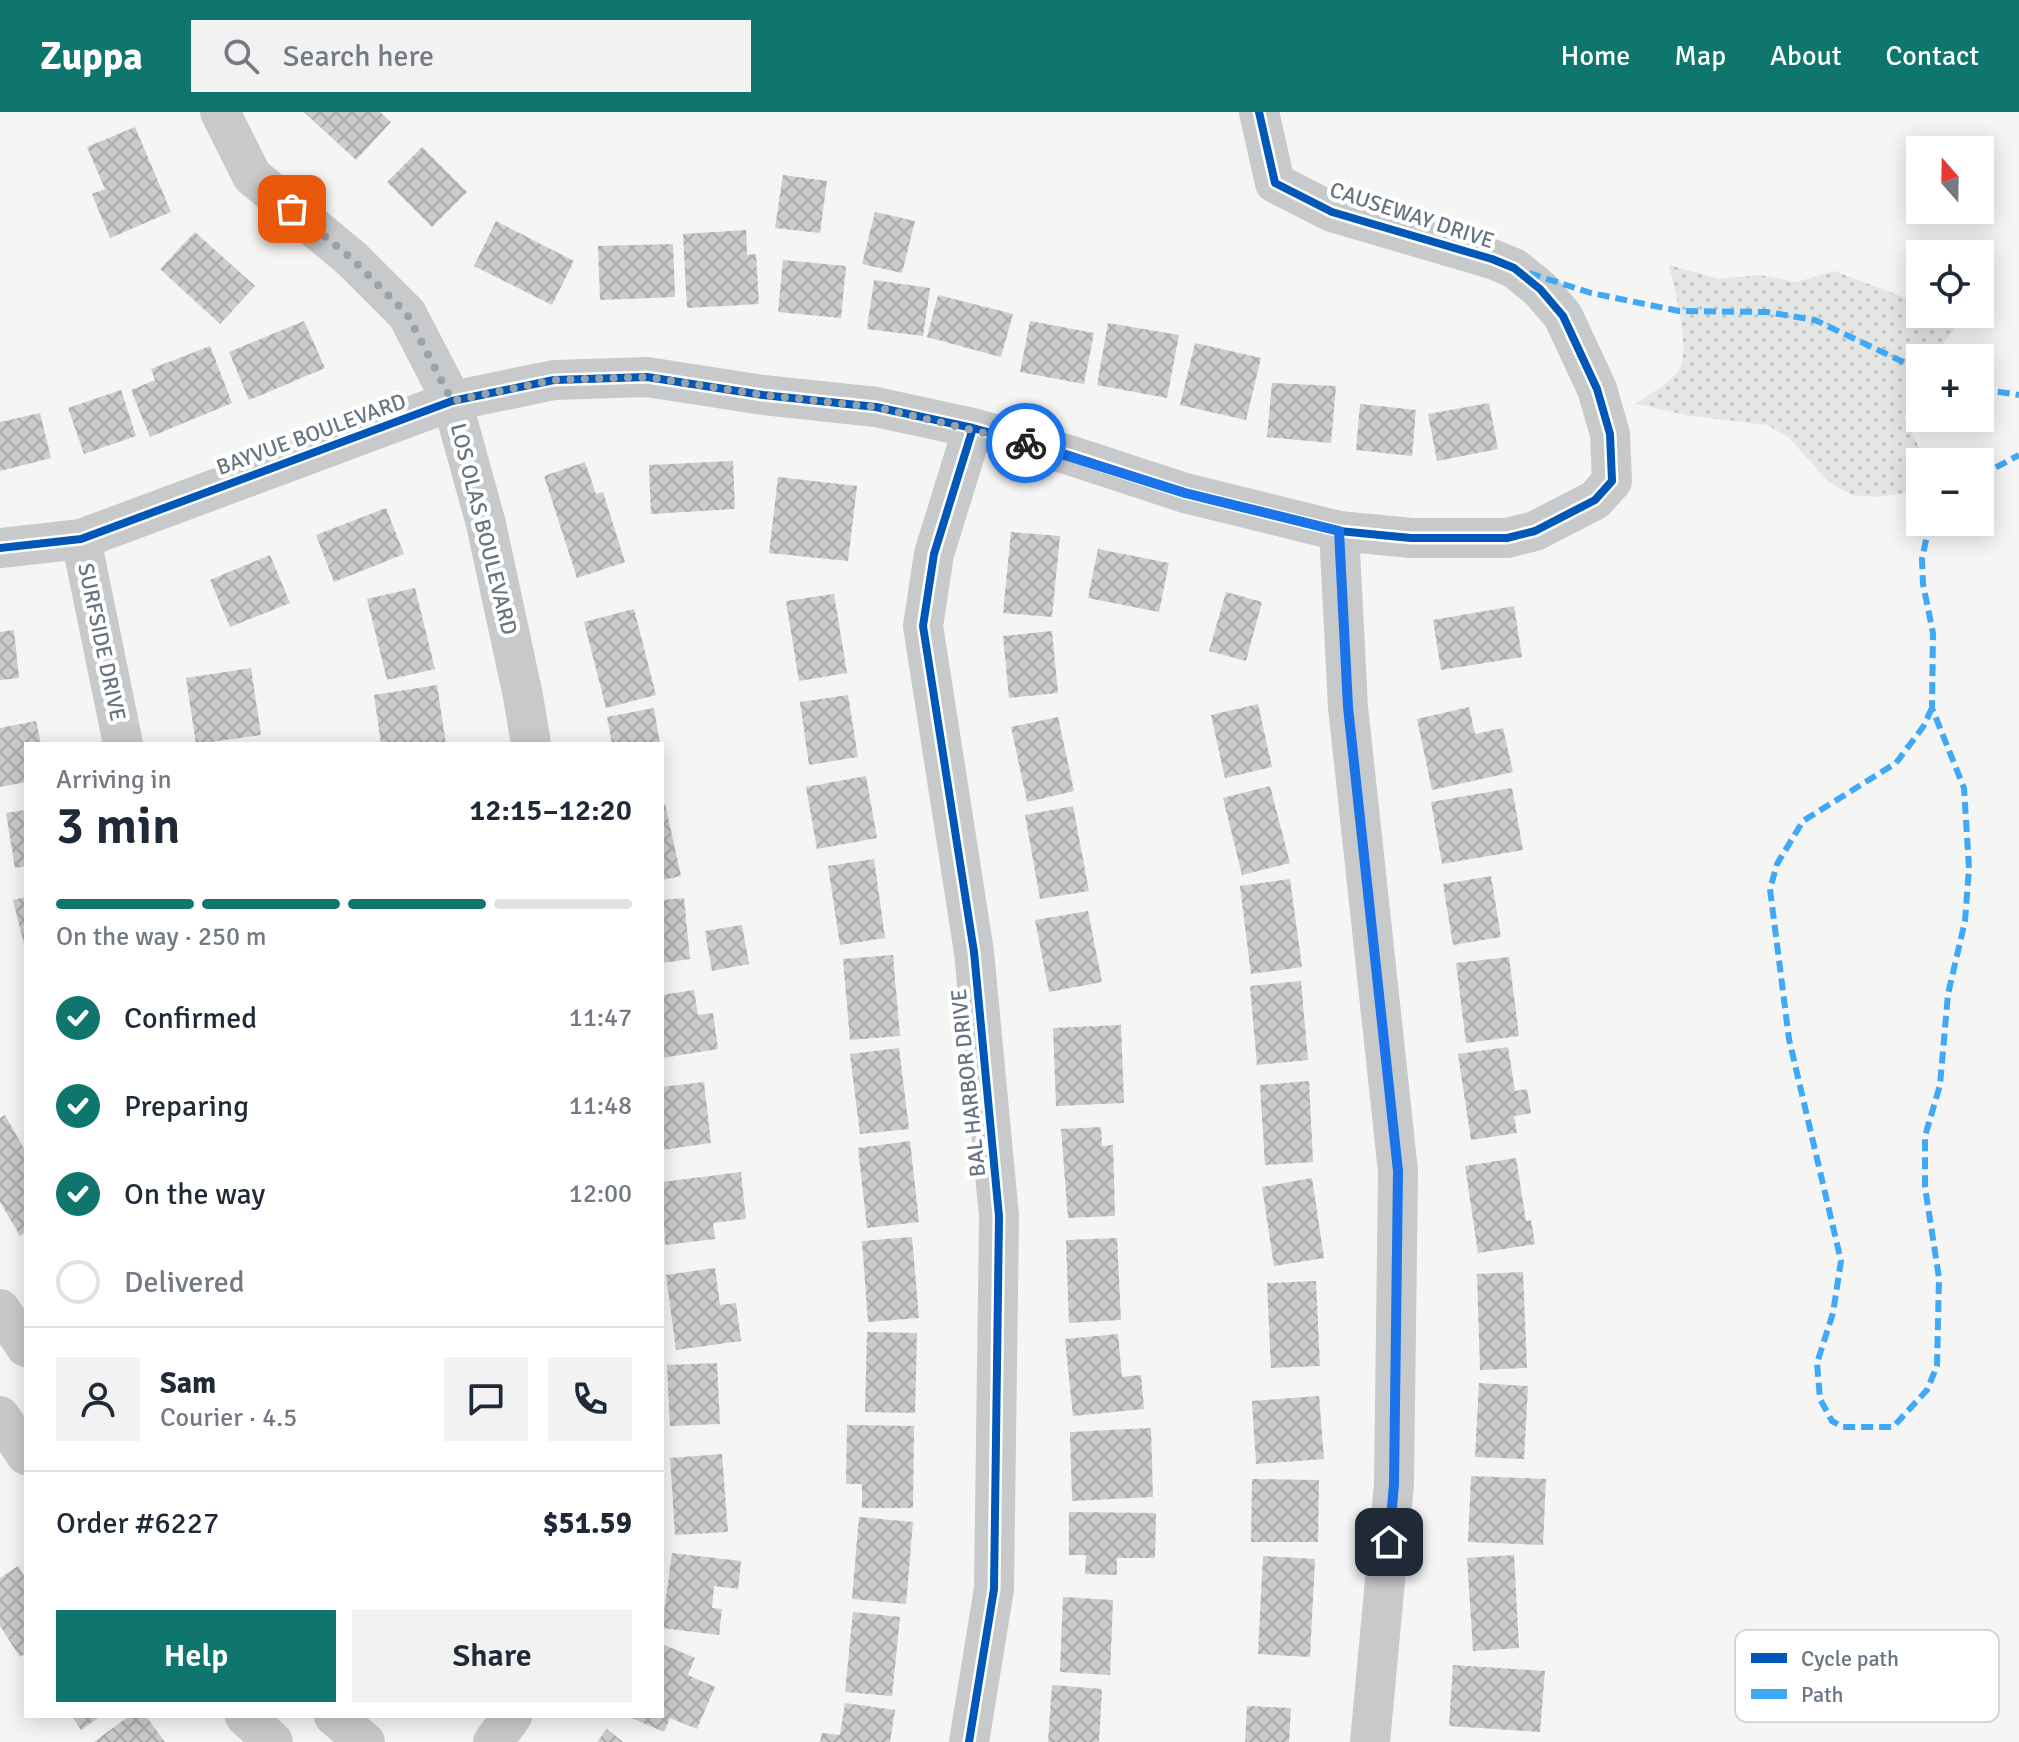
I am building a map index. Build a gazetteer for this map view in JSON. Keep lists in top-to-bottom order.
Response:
{
  "streets": {
    "street": [
      "CAUSEWAY DRIVE",
      "BAYVUE BOULEVARD",
      "LOS OLAS BOULEVARD",
      "SURFSIDE DRIVE",
      "BAL HARBOR DRIVE"
    ]
  },
  "crossings": [
    ["CAUSEWAY DRIVE", "BAYVUE BOULEVARD"],
    ["BAYVUE BOULEVARD", "LOS OLAS BOULEVARD"],
    ["BAYVUE BOULEVARD", "SURFSIDE DRIVE"],
    ["BAYVUE BOULEVARD", "BAL HARBOR DRIVE"]
  ],
  "legend": ["Cycle path", "Path"],
  "north": "top",
  "page": {
    "header": "Zuppa",
    "search": "Search here",
    "nav": [
      "Home",
      "Map",
      "About",
      "Contact"
    ],
    "map_buttons": ["+", "−"],
    "heading": ["3 min", "Arriving in", "12:15–12:20"],
    "panel": [
      "Sam",
      "Courier · 4.5",
      "Order #6227",
      "$51.59"
    ],
    "bar": "On the way · 250 m",
    "list": [
      ["Confirmed", "11:47"],
      ["Preparing", "11:48"],
      ["On the way", "12:00"],
      "Delivered"
    ],
    "buttons": ["Help", "Share"]
  }
}
